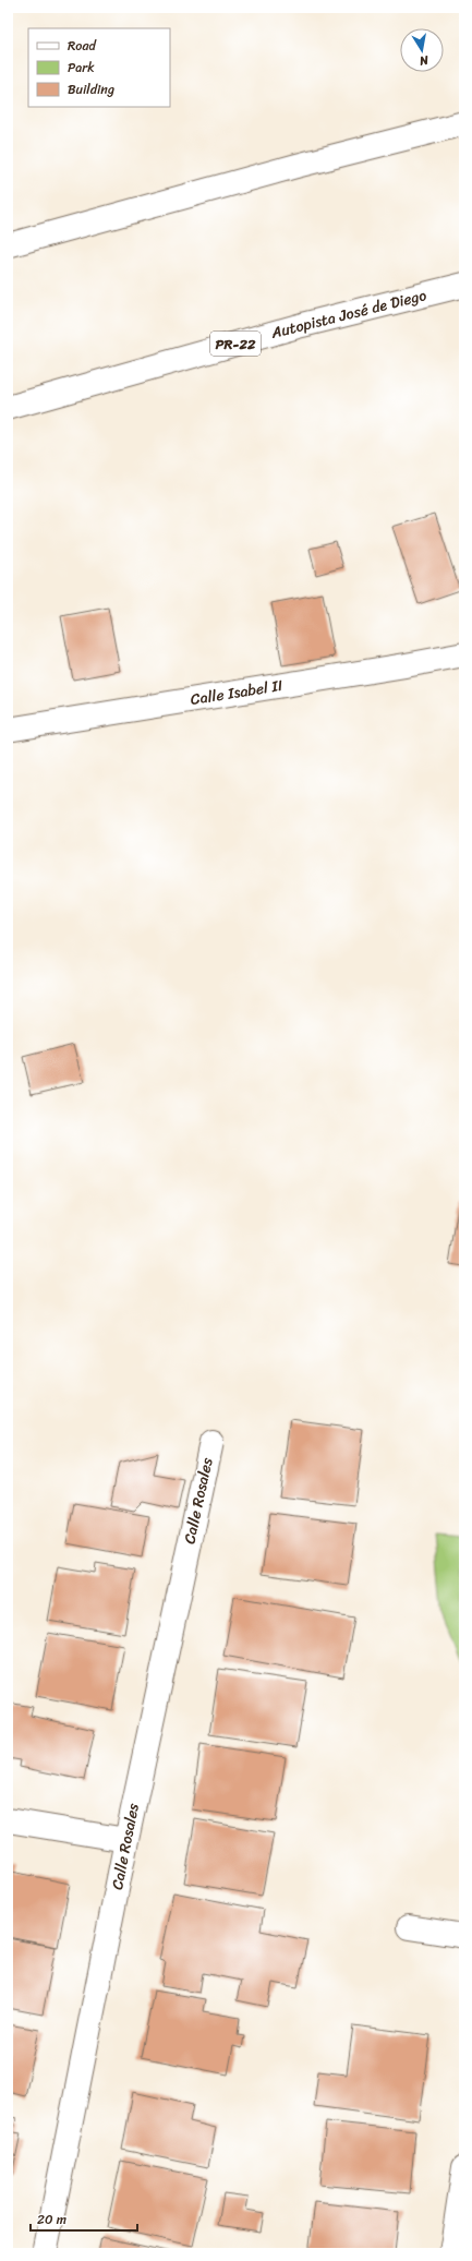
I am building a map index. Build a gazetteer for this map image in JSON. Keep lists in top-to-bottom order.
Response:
{
  "streets": {
    "main road": [
      "Autopista José de Diego",
      "PR-22",
      "Calle Isabel II",
      "Calle Rosales"
    ]
  },
  "legend": ["Road", "Park", "Building"],
  "scale_bar": "20 m",
  "north": "bottom"
}
